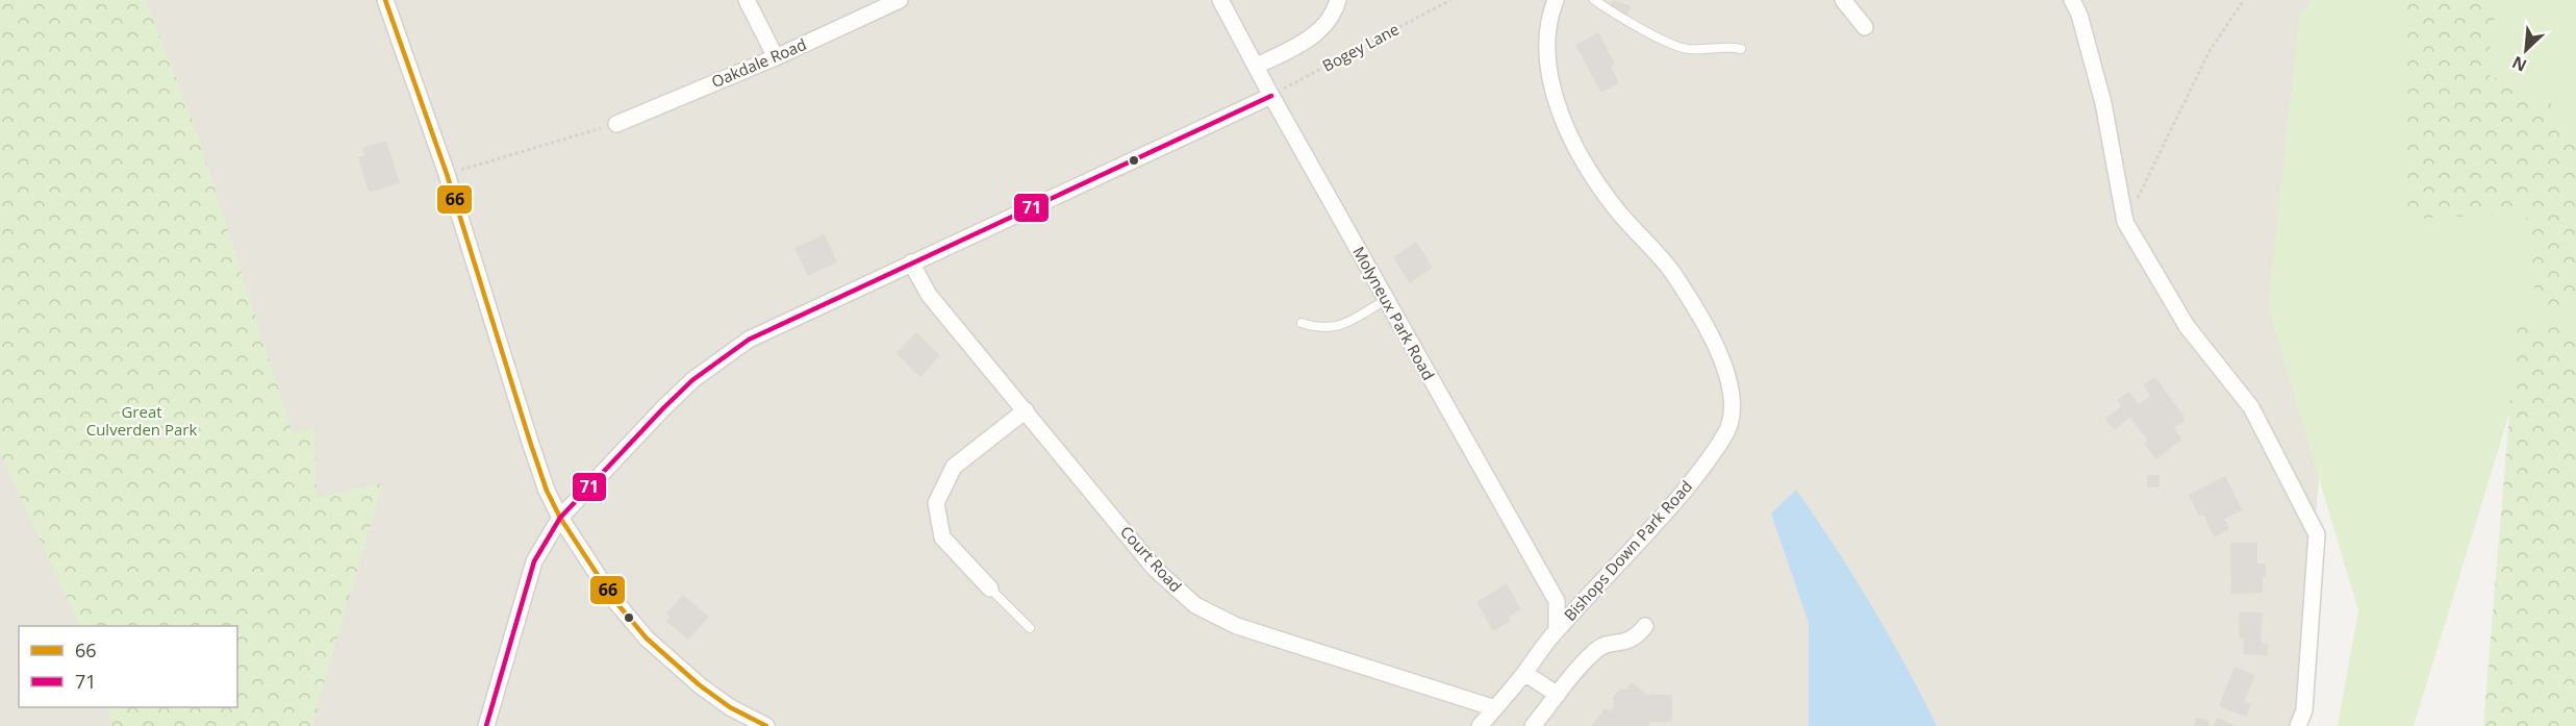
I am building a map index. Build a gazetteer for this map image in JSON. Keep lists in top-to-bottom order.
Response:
{
  "streets": {
    "street": [
      "Oakdale Road",
      "Molyneux Park Road",
      "Bishops Down Park Road",
      "Court Road"
    ],
    "path": ["Bogey Lane"]
  },
  "crossings": [
    ["Bogey Lane", "Molyneux Park Road"],
    ["Molyneux Park Road", "Bishops Down Park Road"],
    ["Bishops Down Park Road", "Court Road"]
  ],
  "parks": ["Great Culverden Park"],
  "lines": ["transit line 66", "transit line 71"],
  "legend": ["66", "71"],
  "north": "bottom left"
}
